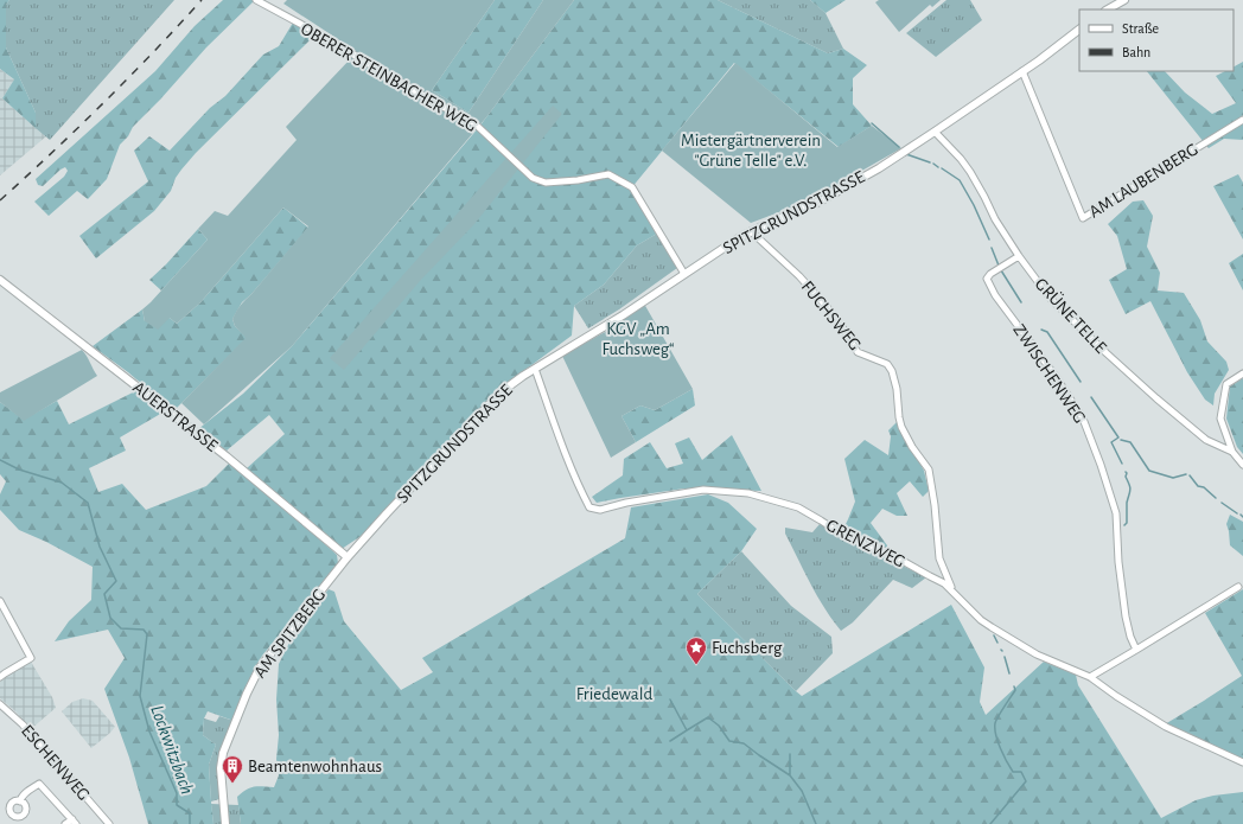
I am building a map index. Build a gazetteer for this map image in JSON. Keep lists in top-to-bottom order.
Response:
{
  "streets": {
    "street": [
      "OBERER STEINBACHER WEG",
      "AM LAUBENBERG",
      "SPITZGRUNDSTRASSE",
      "FUCHSWEG",
      "GRÜNE TELLE",
      "ZWISCHENWEG",
      "AUERSTRASSE",
      "GRENZWEG",
      "AM SPITZBERG",
      "ESCHENWEG"
    ]
  },
  "crossings": [
    ["OBERER STEINBACHER WEG", "SPITZGRUNDSTRASSE"],
    ["AM LAUBENBERG", "SPITZGRUNDSTRASSE"],
    ["SPITZGRUNDSTRASSE", "FUCHSWEG"],
    ["SPITZGRUNDSTRASSE", "GRÜNE TELLE"],
    ["SPITZGRUNDSTRASSE", "AUERSTRASSE"],
    ["SPITZGRUNDSTRASSE", "GRENZWEG"],
    ["SPITZGRUNDSTRASSE", "AM SPITZBERG"],
    ["FUCHSWEG", "GRENZWEG"],
    ["GRÜNE TELLE", "ZWISCHENWEG"],
    ["AUERSTRASSE", "AM SPITZBERG"]
  ],
  "water": ["Lockwitzbach"],
  "parks": ["Mietergärtnerverein \"Grüne Telle\" e.V.", "KGV „Am Fuchsweg“", "Friedewald"],
  "places": {
    "place": ["Fuchsberg"],
    "building": ["Beamtenwohnhaus"]
  },
  "legend": ["Straße", "Bahn"]
}
